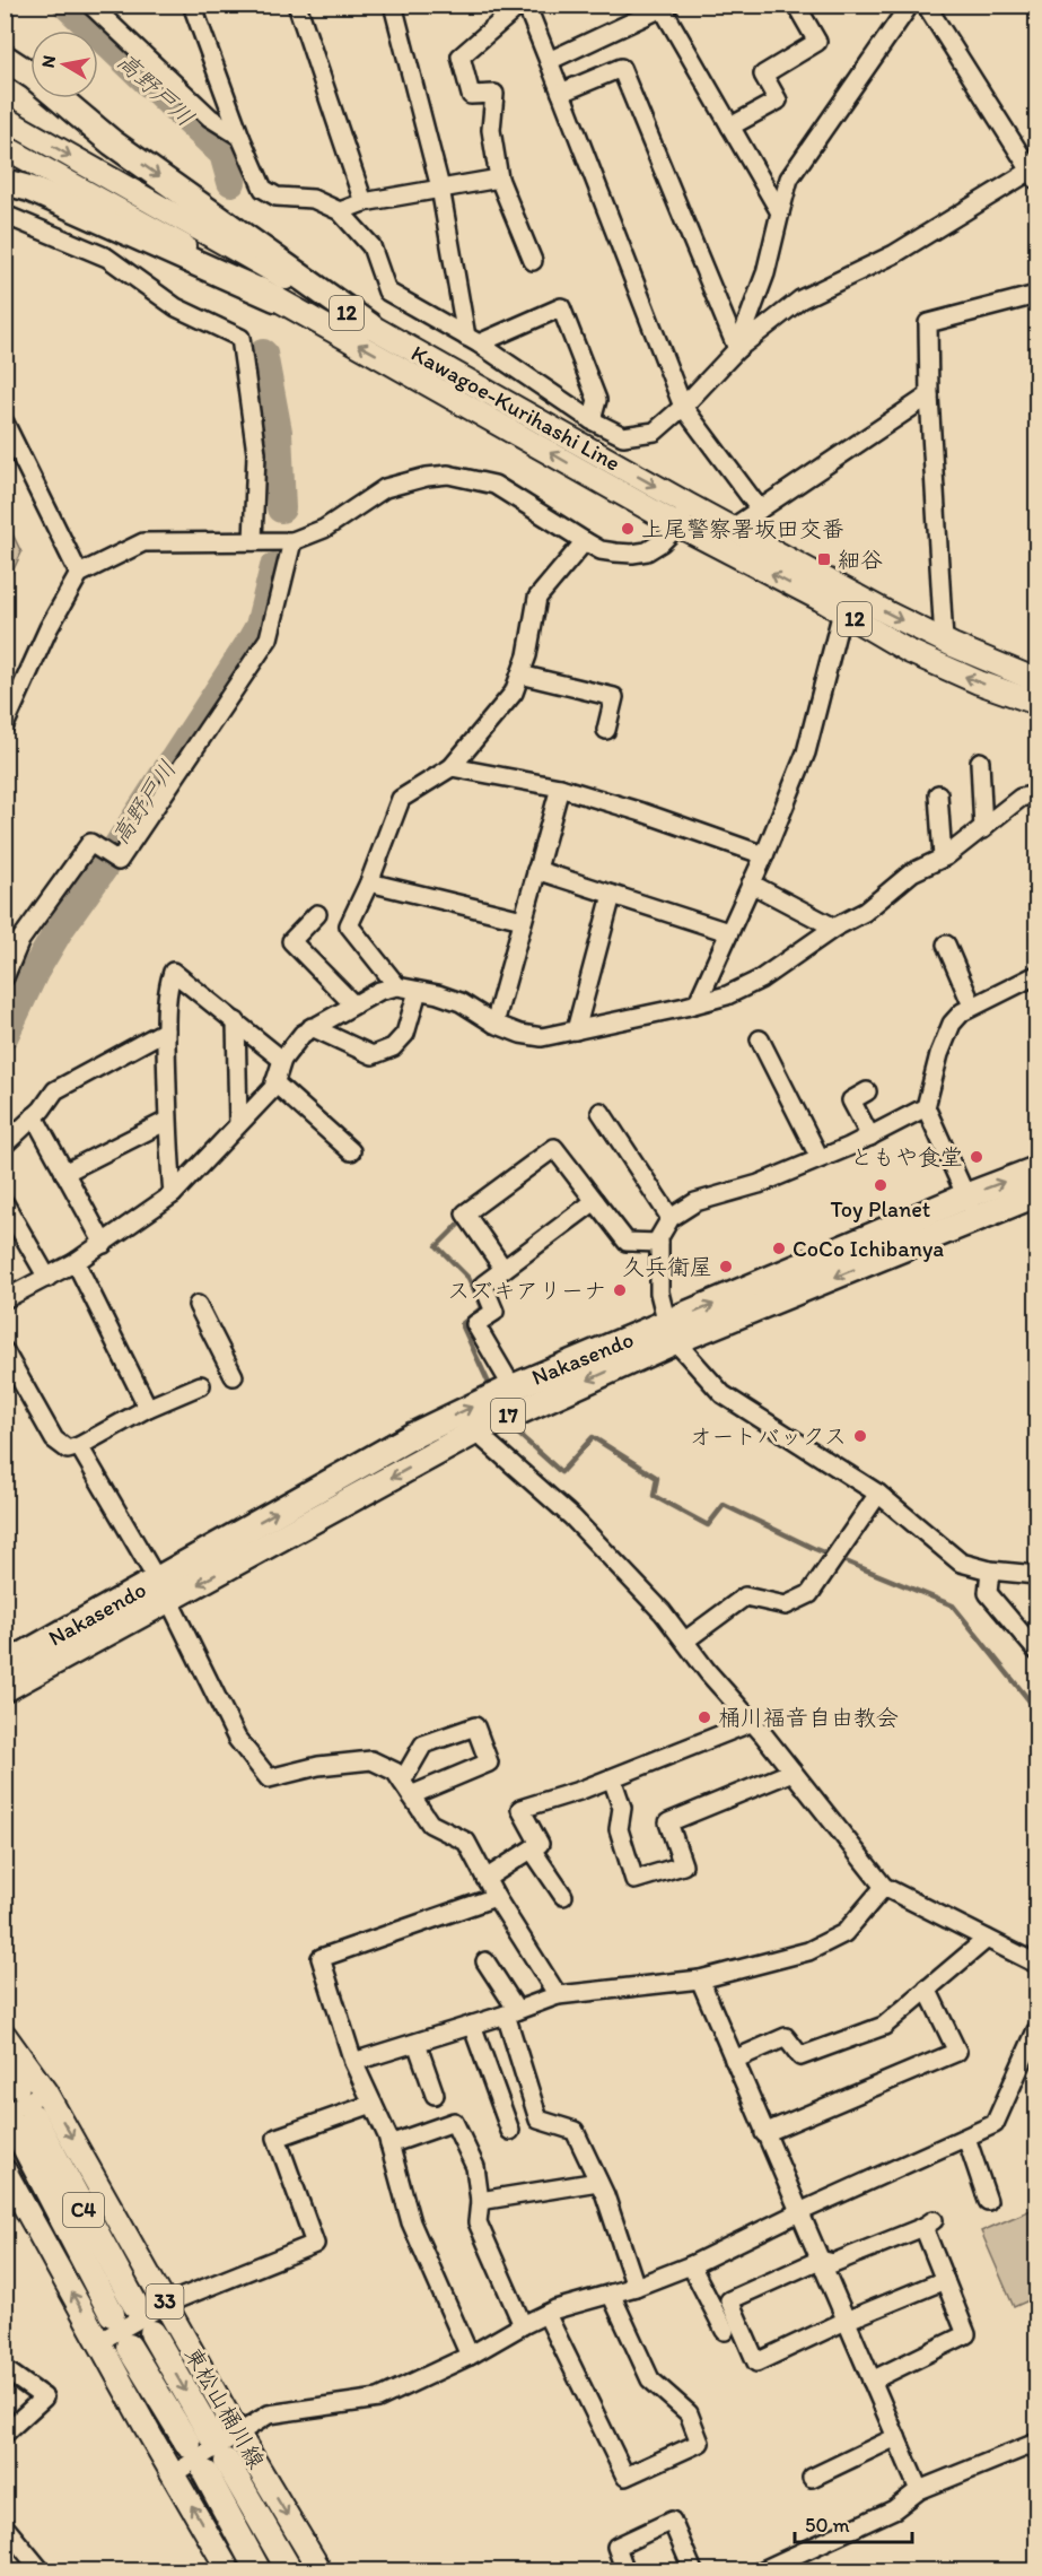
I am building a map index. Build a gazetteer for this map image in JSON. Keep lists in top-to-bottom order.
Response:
{
  "streets": {
    "highway": ["Nakasendo", "17", "C4"],
    "main road": [
      "12",
      "Kawagoe-Kurihashi Line",
      "33",
      "東松山桶川線"
    ]
  },
  "water": ["高野戸川"],
  "places": {
    "other": [
      "上尾警察署坂田交番",
      "ともや食堂",
      "Toy Planet",
      "CoCo Ichibanya",
      "久兵衛屋",
      "スズキアリーナ",
      "オートバックス",
      "桶川福音自由教会"
    ],
    "transit": ["細谷"]
  },
  "scale_bar": "50 m",
  "north": "left"
}
